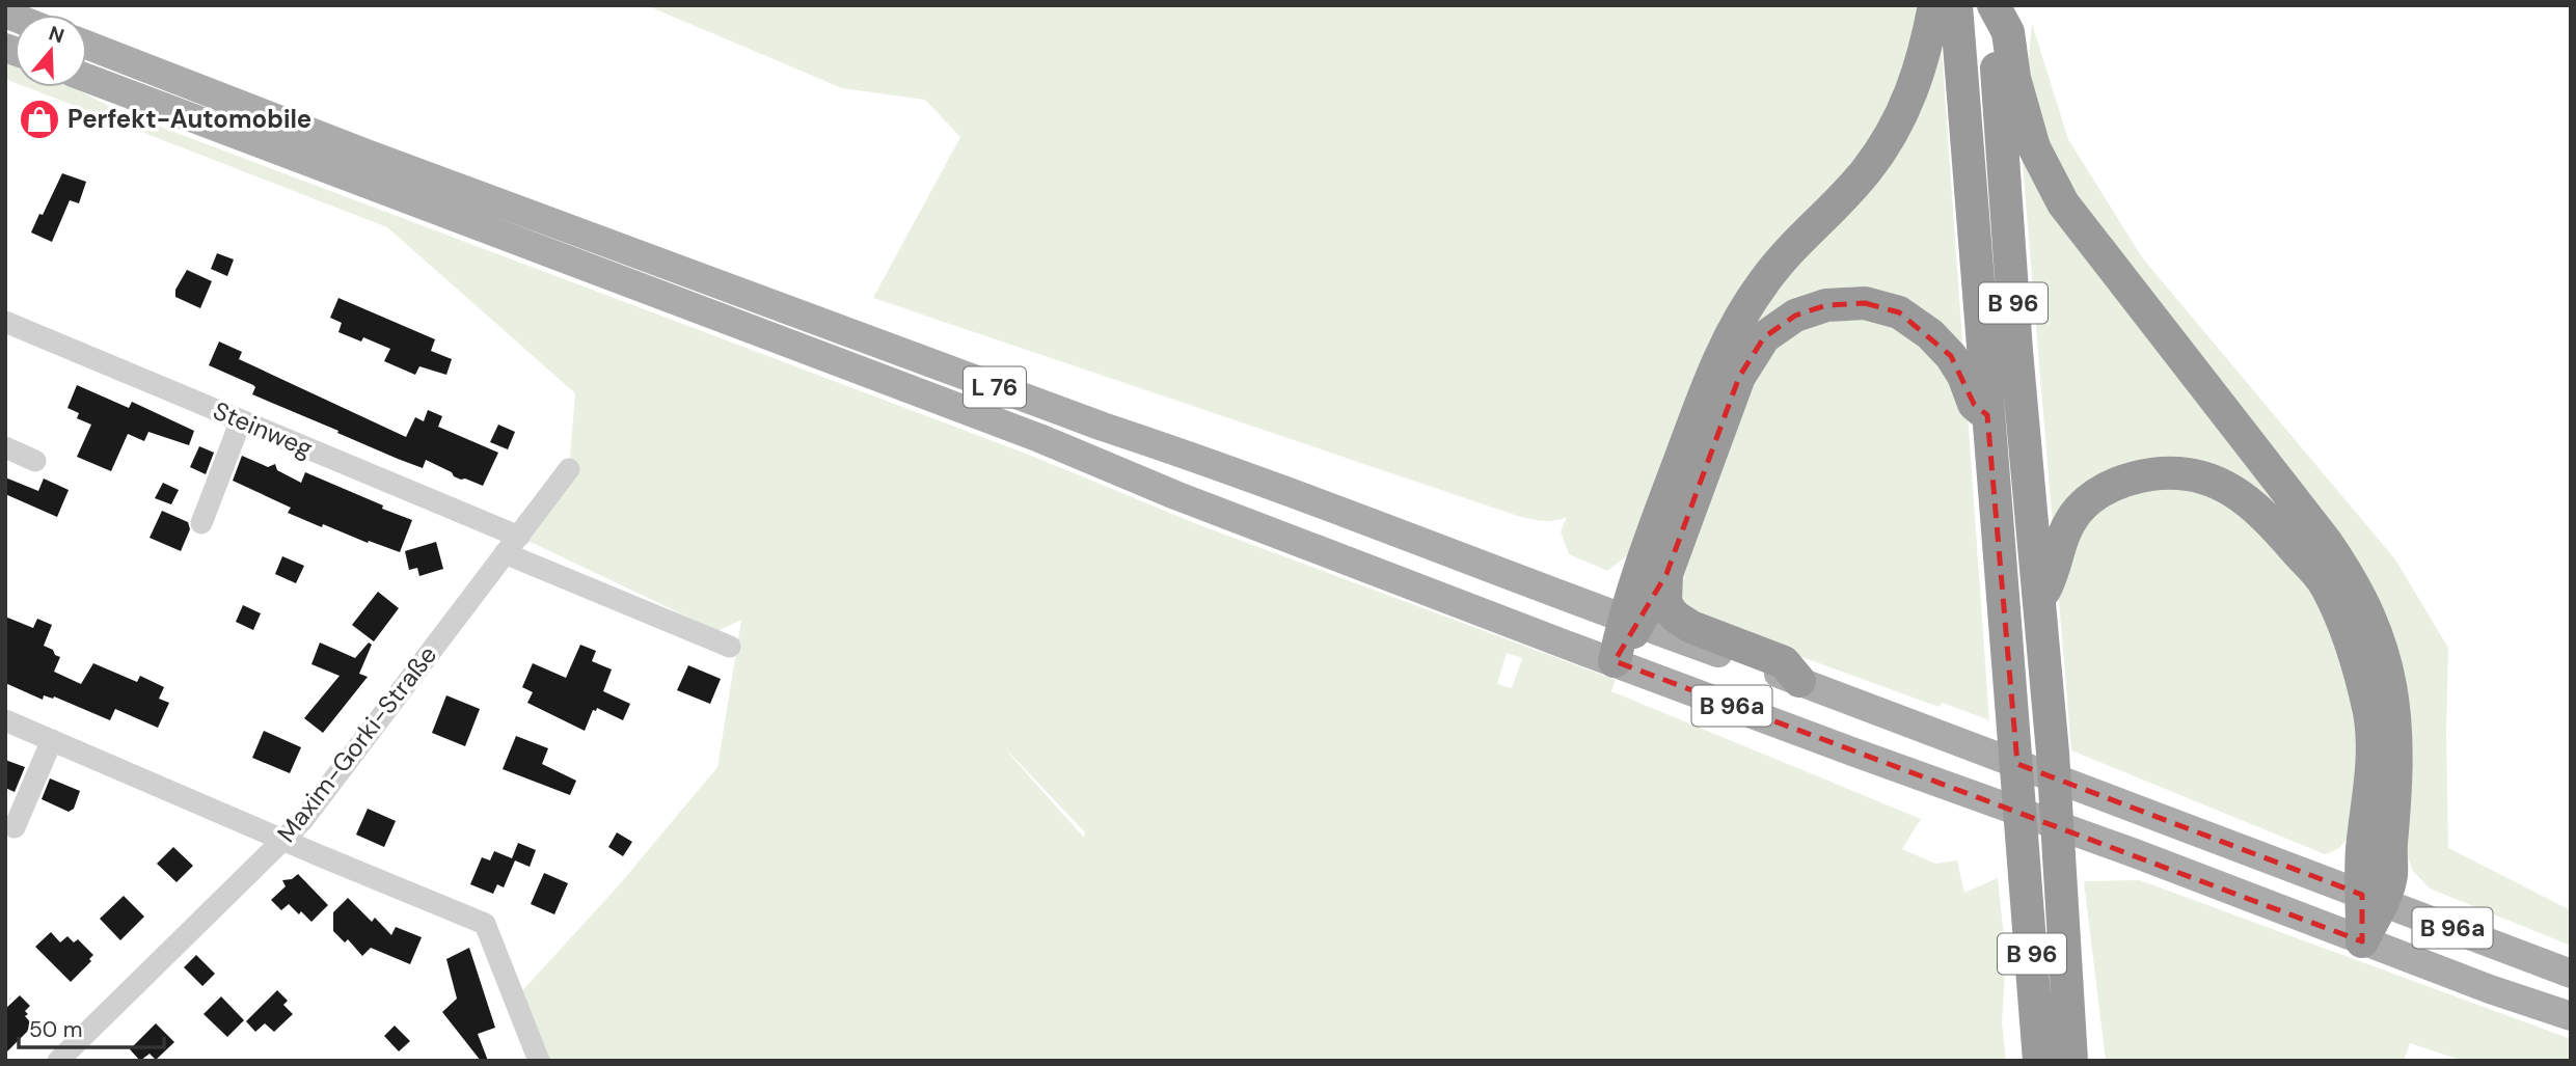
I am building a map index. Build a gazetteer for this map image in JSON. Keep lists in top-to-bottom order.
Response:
{
  "streets": {
    "highway": ["B 96"],
    "main road": ["L 76", "B 96a"],
    "street": ["Steinweg", "Maxim-Gorki-Straße"]
  },
  "crossings": [
    ["L 76", "B 96a"],
    ["Steinweg", "Maxim-Gorki-Straße"]
  ],
  "places": {
    "shop": ["Perfekt-Automobile"]
  },
  "scale_bar": "50 m",
  "north": "top"
}
